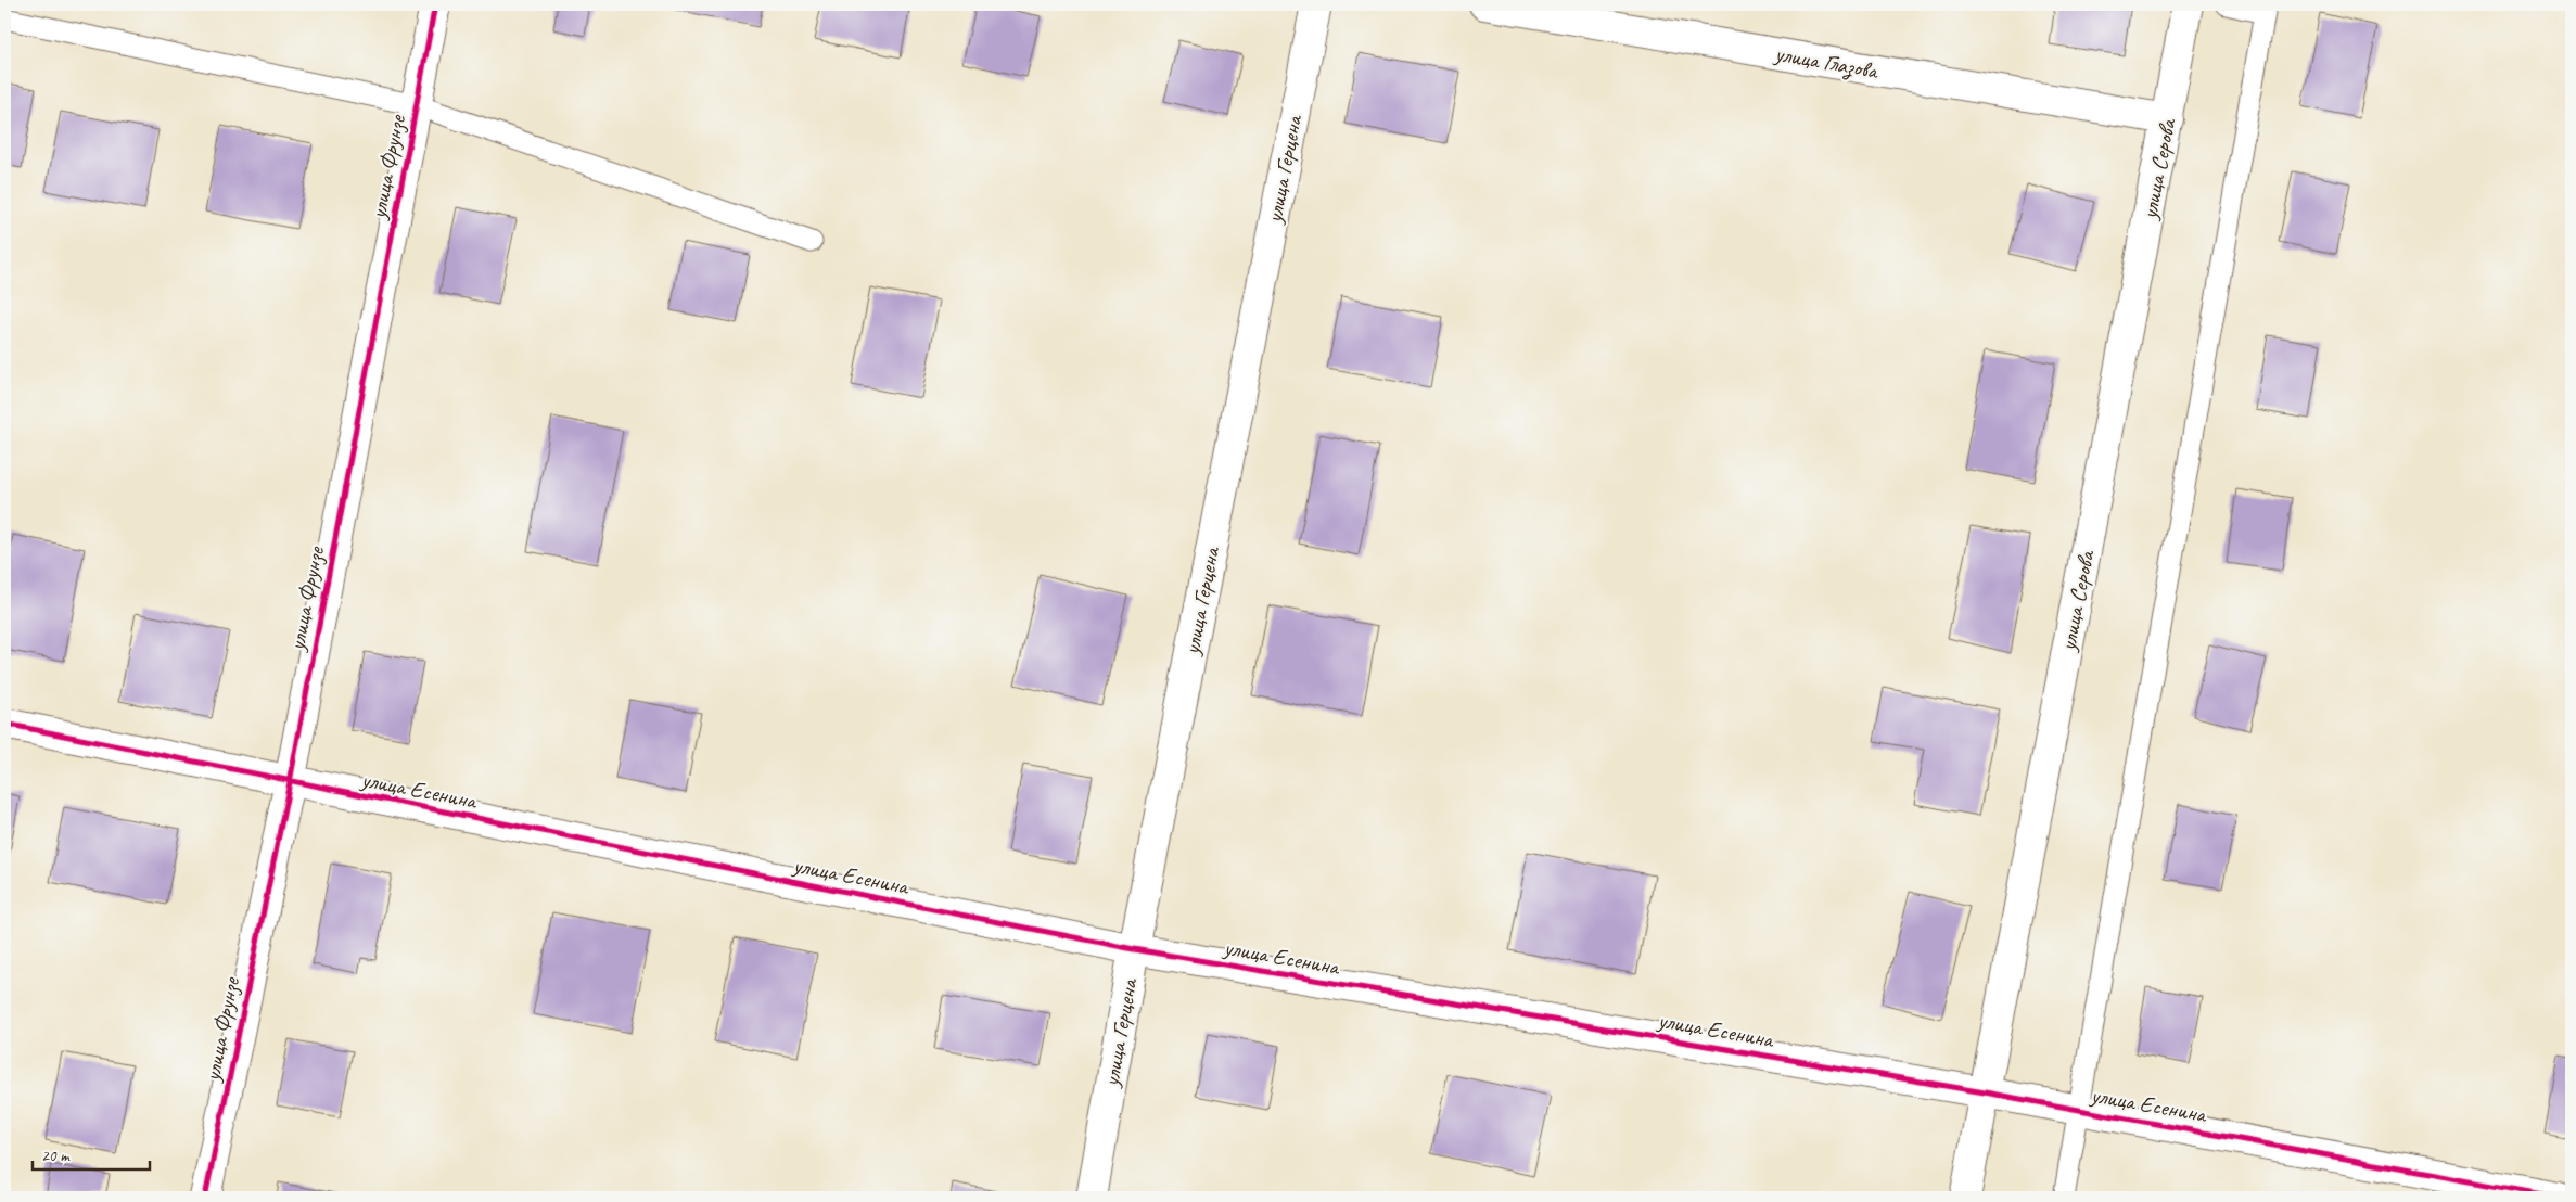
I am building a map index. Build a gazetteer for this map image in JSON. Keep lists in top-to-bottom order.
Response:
{
  "streets": {
    "street": [
      "улица Глазова",
      "улица Фрунзе",
      "улица Герцена",
      "улица Серова",
      "улица Есенина"
    ]
  },
  "crossings": [
    ["улица Глазова", "улица Серова"],
    ["улица Фрунзе", "улица Есенина"],
    ["улица Герцена", "улица Есенина"],
    ["улица Серова", "улица Есенина"]
  ],
  "scale_bar": "20 m"
}
